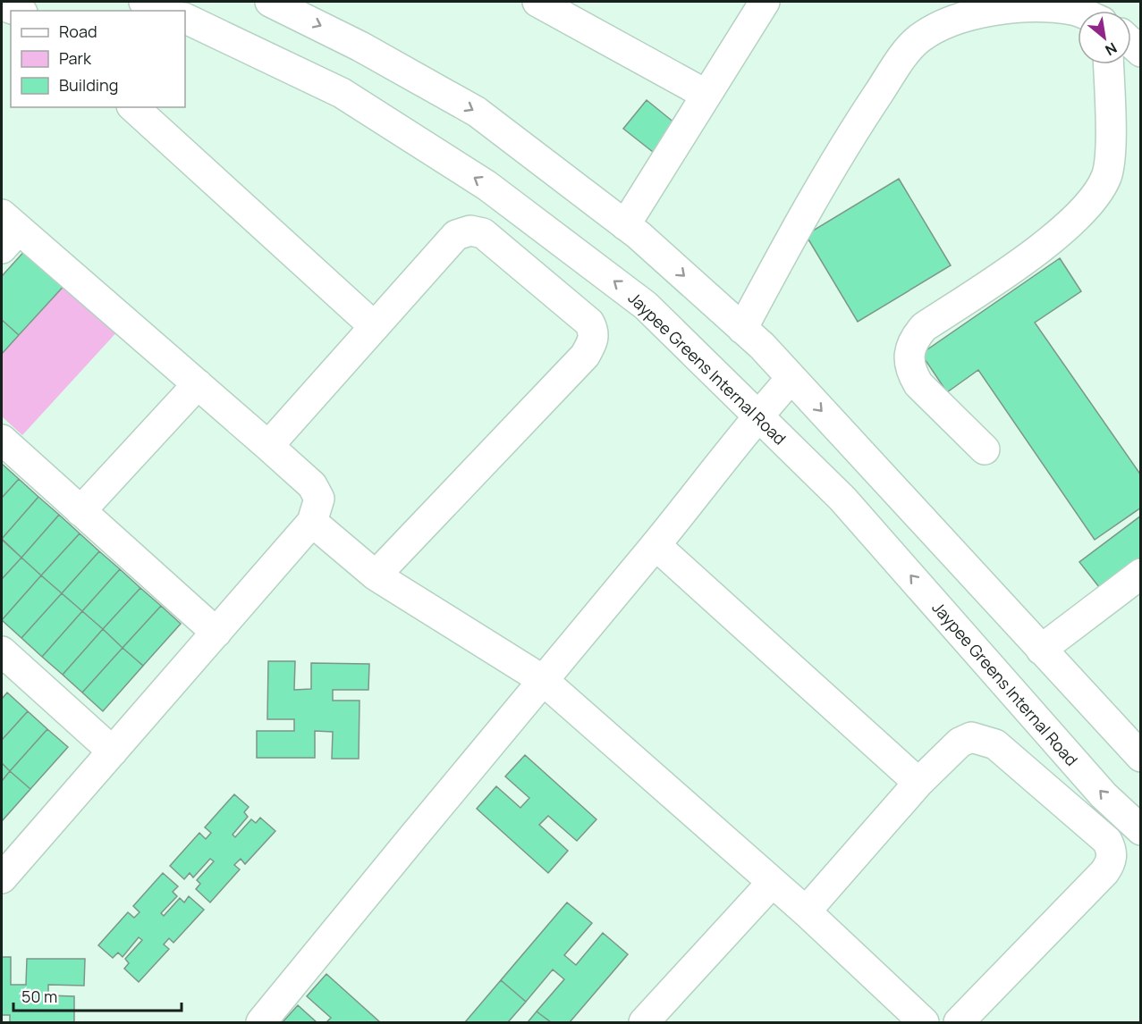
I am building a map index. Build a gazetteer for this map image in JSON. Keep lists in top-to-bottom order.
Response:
{
  "streets": {
    "street": ["Jaypee Greens Internal Road"]
  },
  "legend": ["Road", "Park", "Building"],
  "scale_bar": "50 m",
  "north": "bottom right"
}
